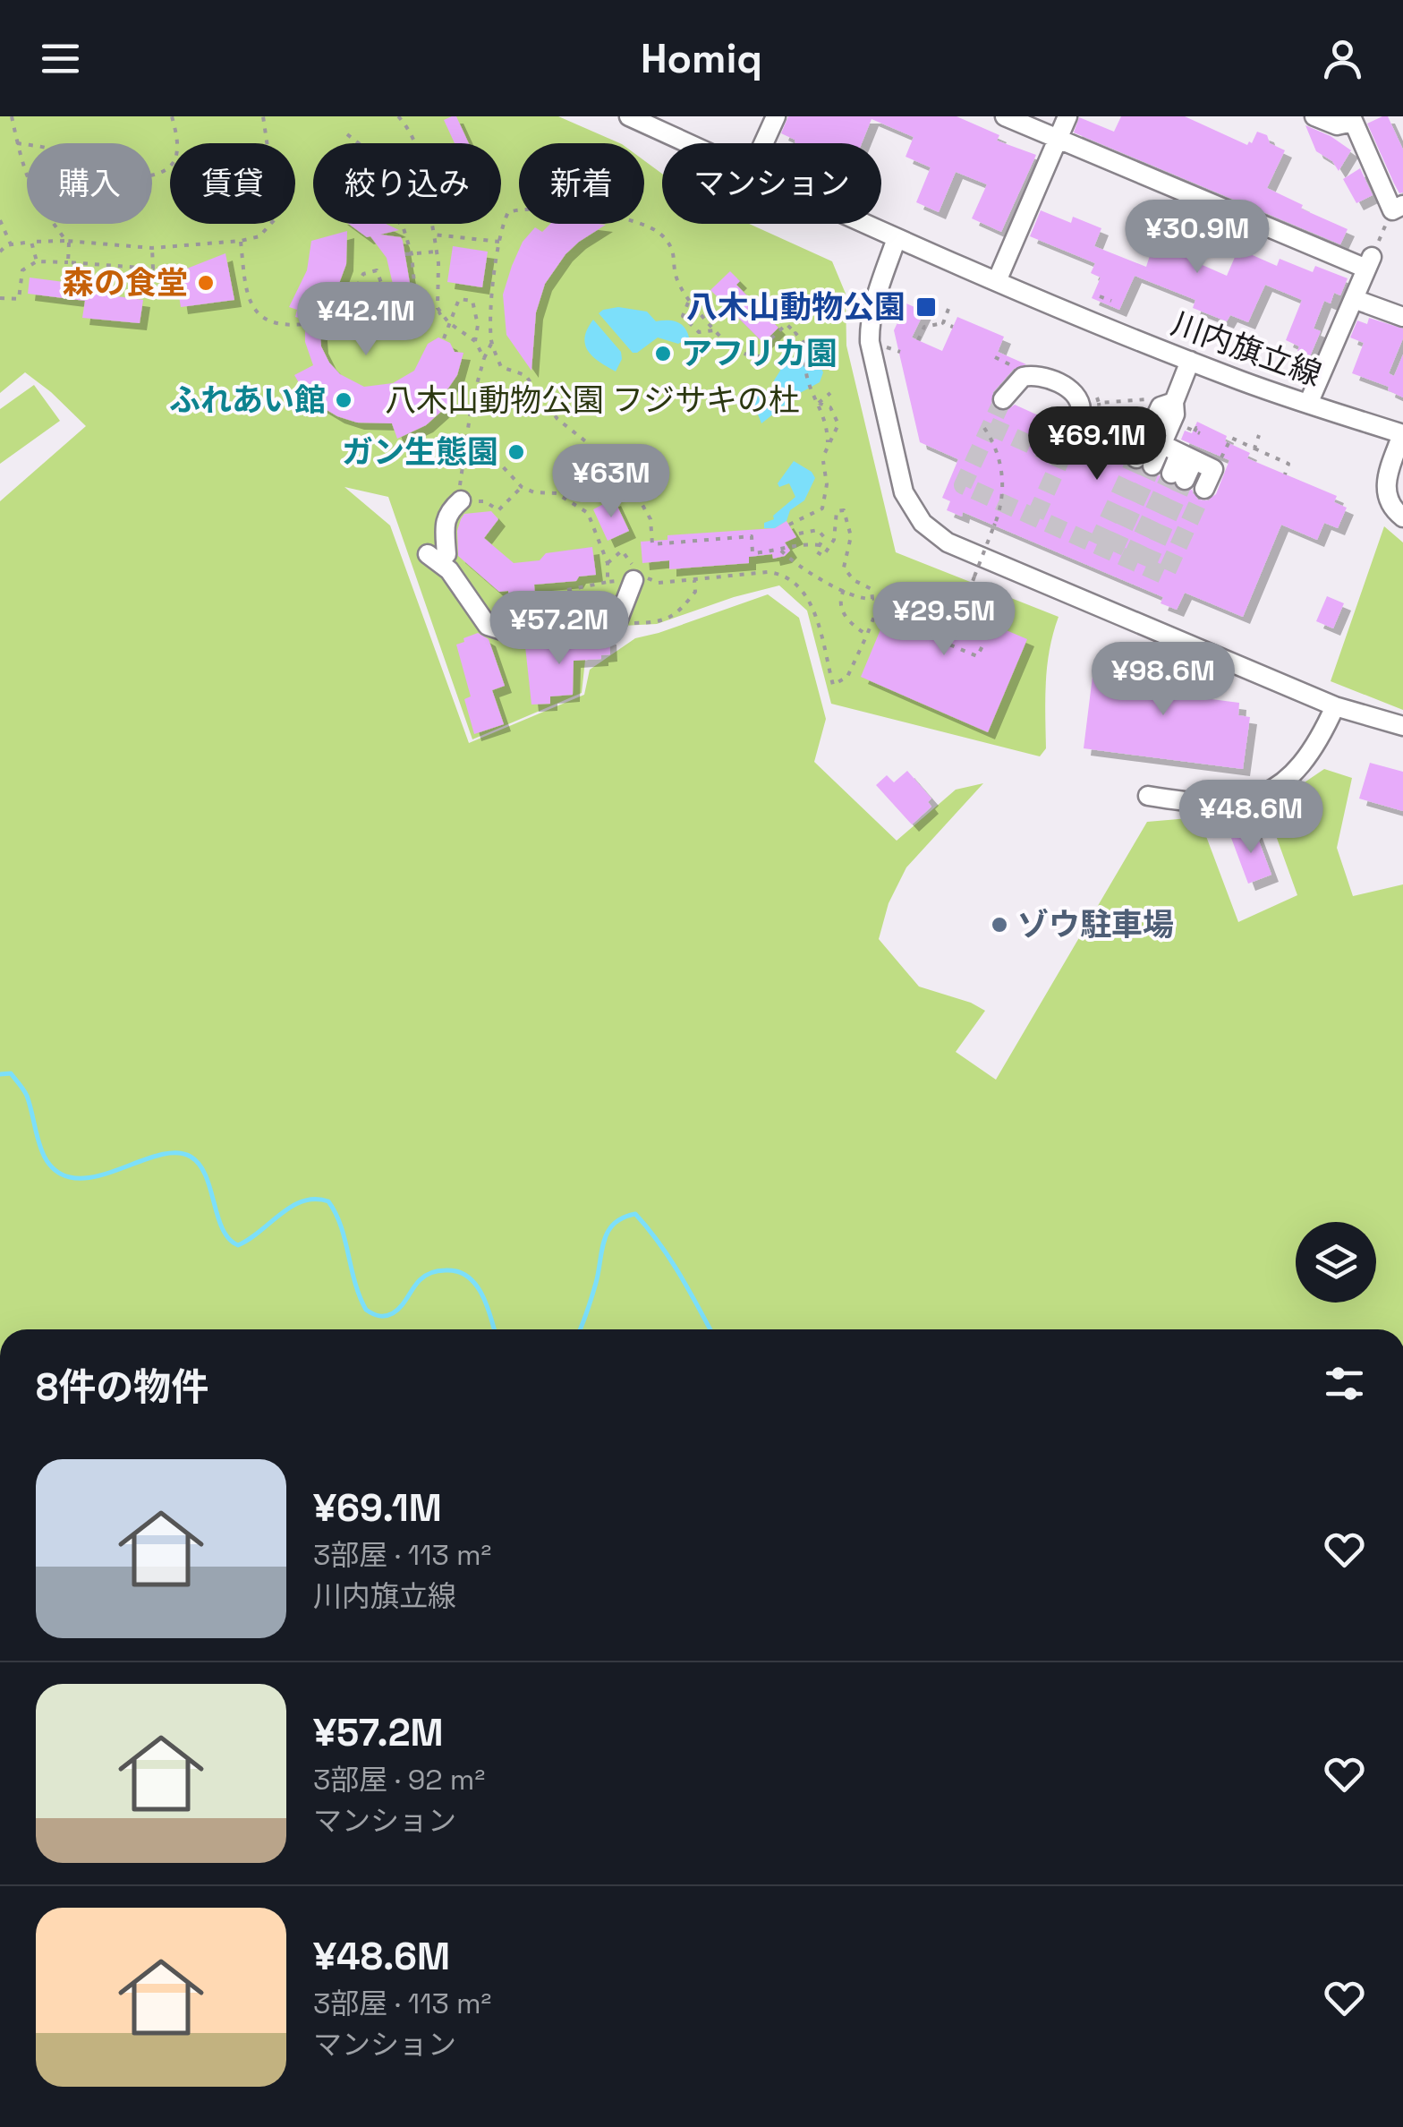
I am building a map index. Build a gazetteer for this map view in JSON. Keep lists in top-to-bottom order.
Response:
{
  "streets": {
    "street": ["川内旗立線"]
  },
  "parks": ["八木山動物公園 フジサキの杜"],
  "places": {
    "other": [
      "森の食堂",
      "アフリカ園",
      "ふれあい館",
      "ガン生態園",
      "ゾウ駐車場"
    ],
    "transit": ["八木山動物公園"]
  },
  "page": {
    "header": "Homiq",
    "chip": [
      "購入",
      "賃貸",
      "絞り込み",
      "新着",
      "マンション"
    ],
    "price": [
      "¥30.9M",
      "¥42.1M",
      "¥69.1M",
      "¥63M",
      "¥29.5M",
      "¥57.2M",
      "¥98.6M",
      "¥48.6M"
    ],
    "heading": "8件の物件",
    "list": [
      {
        "name": "¥69.1M",
        "note": "3部屋 · 113 m² · 川内旗立線"
      },
      {
        "name": "¥57.2M",
        "note": "3部屋 · 92 m² · マンション"
      },
      {
        "name": "¥48.6M",
        "note": "3部屋 · 113 m² · マンション"
      }
    ]
  }
}
